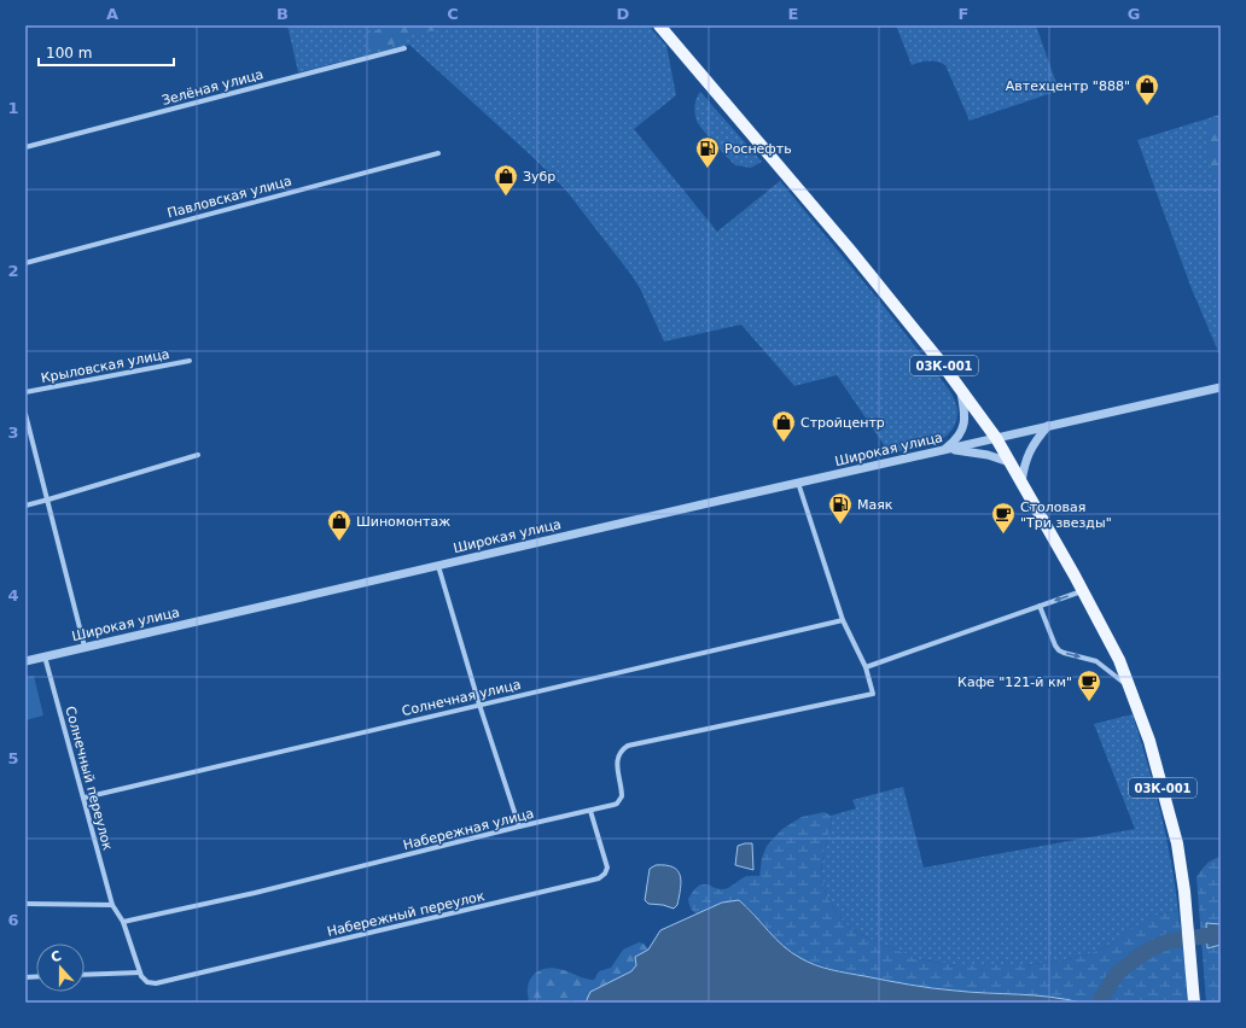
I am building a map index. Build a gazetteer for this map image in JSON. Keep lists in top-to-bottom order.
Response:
{
  "streets": {
    "main road": ["03К-001"],
    "street": [
      "Зелёная улица",
      "Павловская улица",
      "Крыловская улица",
      "Широкая улица",
      "Солнечная улица",
      "Солнечный переулок",
      "Набережная улица",
      "Набережный переулок"
    ]
  },
  "crossings": [
    ["03К-001", "Широкая улица"],
    ["Широкая улица", "Солнечный переулок"],
    ["Солнечная улица", "Солнечный переулок"],
    ["Набережная улица", "Набережный переулок"]
  ],
  "places": {
    "shop": [
      "Автехцентр \"888\"",
      "Зубр",
      "Стройцентр",
      "Шиномонтаж"
    ],
    "fuel station": ["Роснефть", "Маяк"],
    "cafe": ["Столовая \"Три звезды\"", "Кафе \"121-й км\""]
  },
  "scale_bar": "100 m",
  "north": "top",
  "grid": {
    "columns": [
      "A",
      "B",
      "C",
      "D",
      "E",
      "F",
      "G"
    ],
    "rows": [
      "1",
      "2",
      "3",
      "4",
      "5",
      "6"
    ]
  }
}
